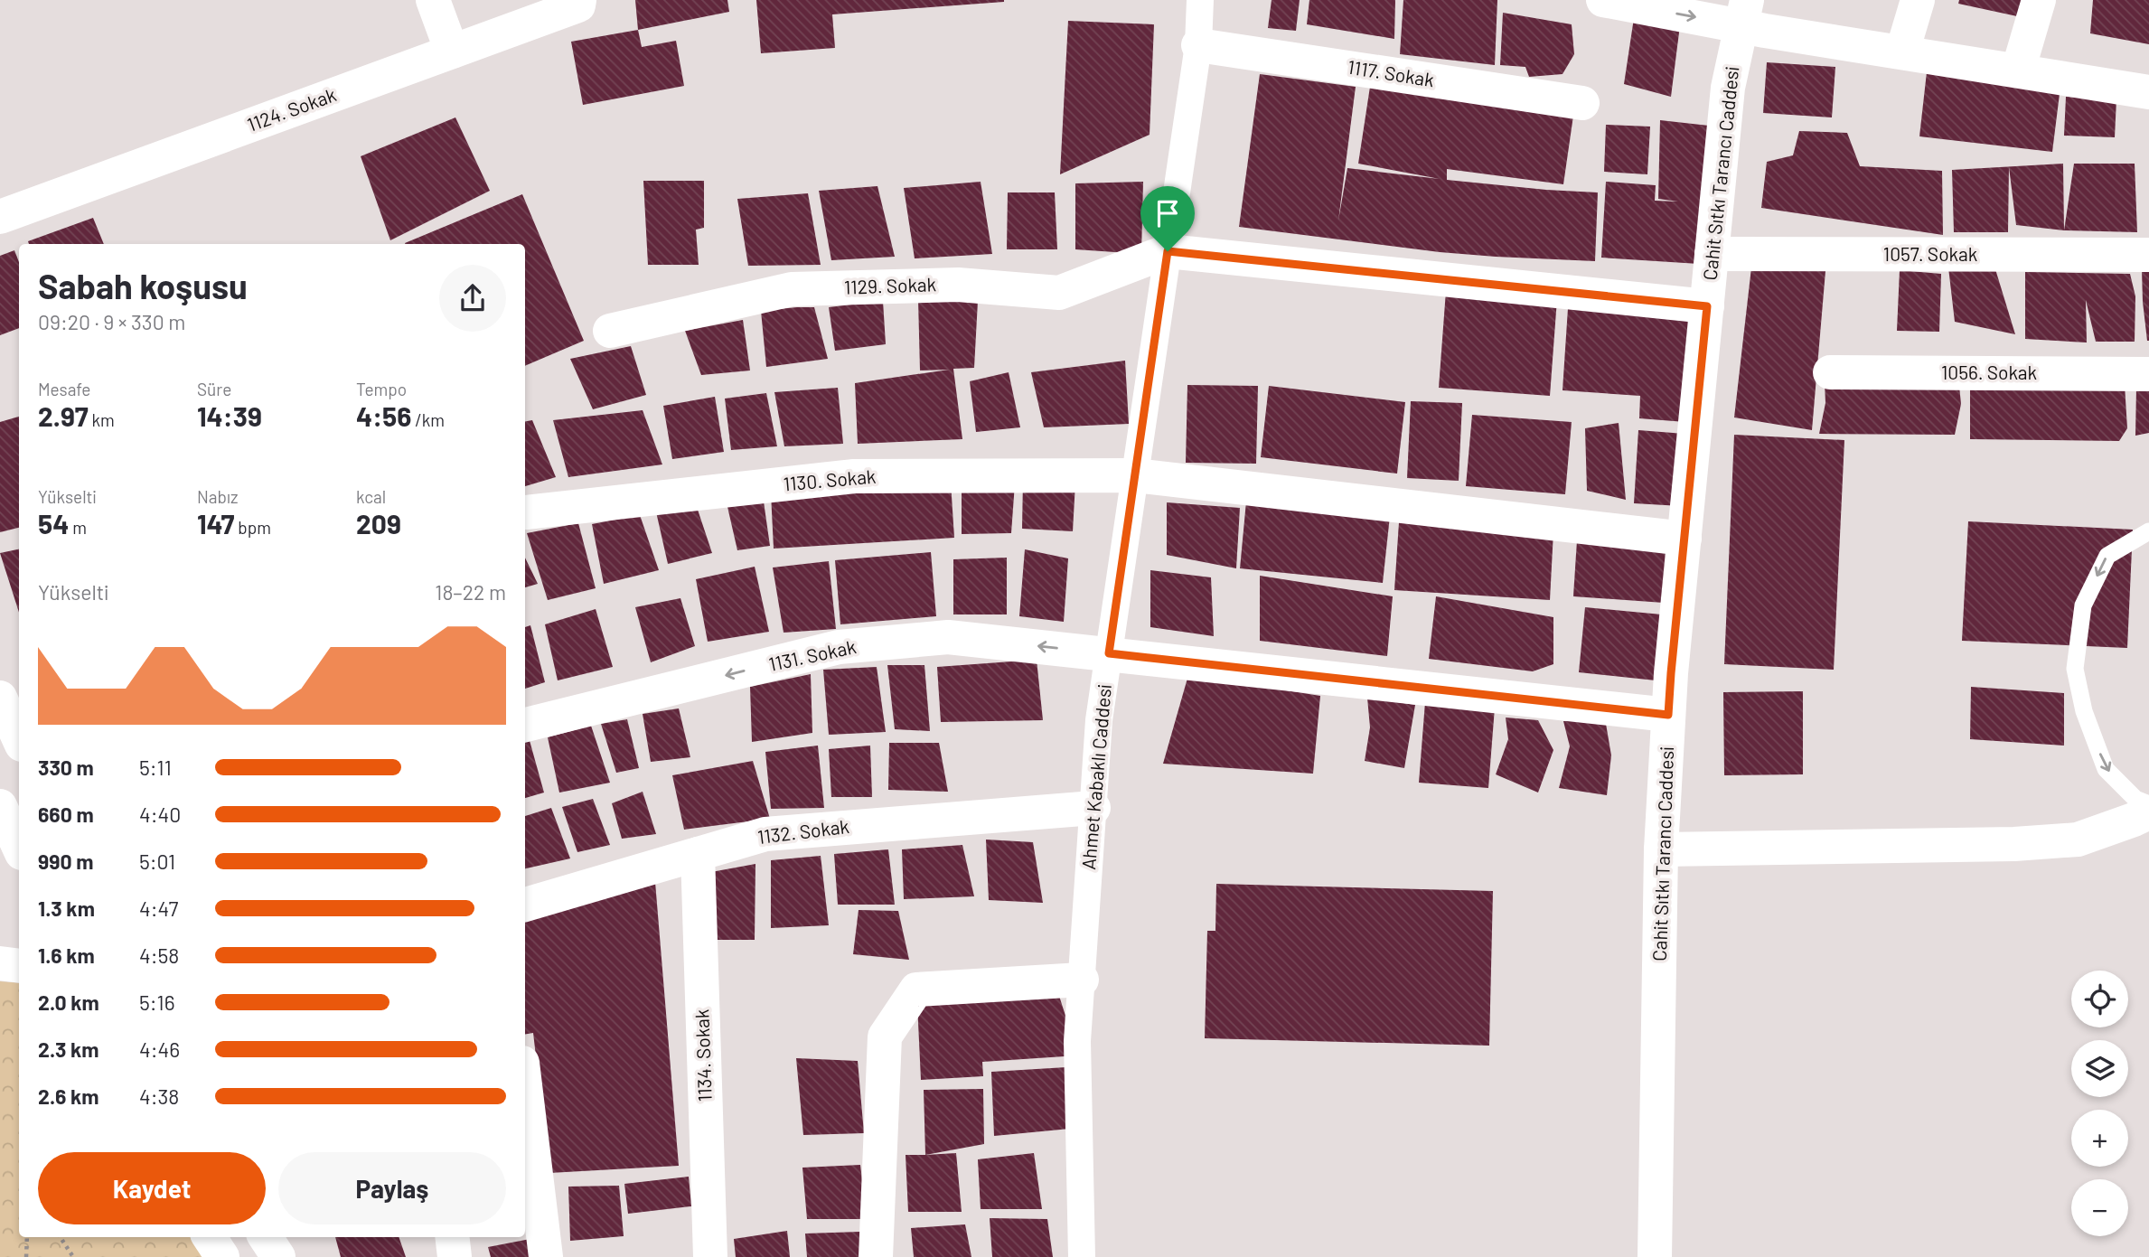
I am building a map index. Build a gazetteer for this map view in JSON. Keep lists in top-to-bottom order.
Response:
{
  "streets": {
    "street": [
      "1117. Sokak",
      "1124. Sokak",
      "Cahit Sıtkı Tarancı Caddesi",
      "1057. Sokak",
      "1129. Sokak",
      "1056. Sokak",
      "1130. Sokak",
      "1131. Sokak",
      "Ahmet Kabaklı Caddesi",
      "1132. Sokak",
      "1134. Sokak"
    ]
  },
  "crossings": [
    ["1117. Sokak", "Ahmet Kabaklı Caddesi"],
    ["Cahit Sıtkı Tarancı Caddesi", "1057. Sokak"],
    ["Cahit Sıtkı Tarancı Caddesi", "1130. Sokak"],
    ["Cahit Sıtkı Tarancı Caddesi", "1131. Sokak"],
    ["1129. Sokak", "Ahmet Kabaklı Caddesi"],
    ["1130. Sokak", "Ahmet Kabaklı Caddesi"],
    ["1131. Sokak", "Ahmet Kabaklı Caddesi"],
    ["Ahmet Kabaklı Caddesi", "1132. Sokak"],
    ["1132. Sokak", "1134. Sokak"]
  ],
  "one_way": ["1131. Sokak"],
  "page": {
    "heading": ["Sabah koşusu", "09:20 · 9 × 330 m"],
    "stats": [
      ["Mesafe", "2.97 km"],
      ["Süre", "14:39"],
      ["Tempo", "4:56 /km"],
      ["Yükselti", "54 m"],
      ["Nabız", "147 bpm"],
      ["kcal", "209"]
    ],
    "chart": ["Yükselti", "18–22 m"],
    "list": [
      {
        "name": "330 m",
        "note": "5:11"
      },
      {
        "name": "660 m",
        "note": "4:40"
      },
      {
        "name": "990 m",
        "note": "5:01"
      },
      {
        "name": "1.3 km",
        "note": "4:47"
      },
      {
        "name": "1.6 km",
        "note": "4:58"
      },
      {
        "name": "2.0 km",
        "note": "5:16"
      },
      {
        "name": "2.3 km",
        "note": "4:46"
      },
      {
        "name": "2.6 km",
        "note": "4:38"
      }
    ],
    "map_buttons": ["+", "−"],
    "buttons": ["Kaydet", "Paylaş"]
  }
}
